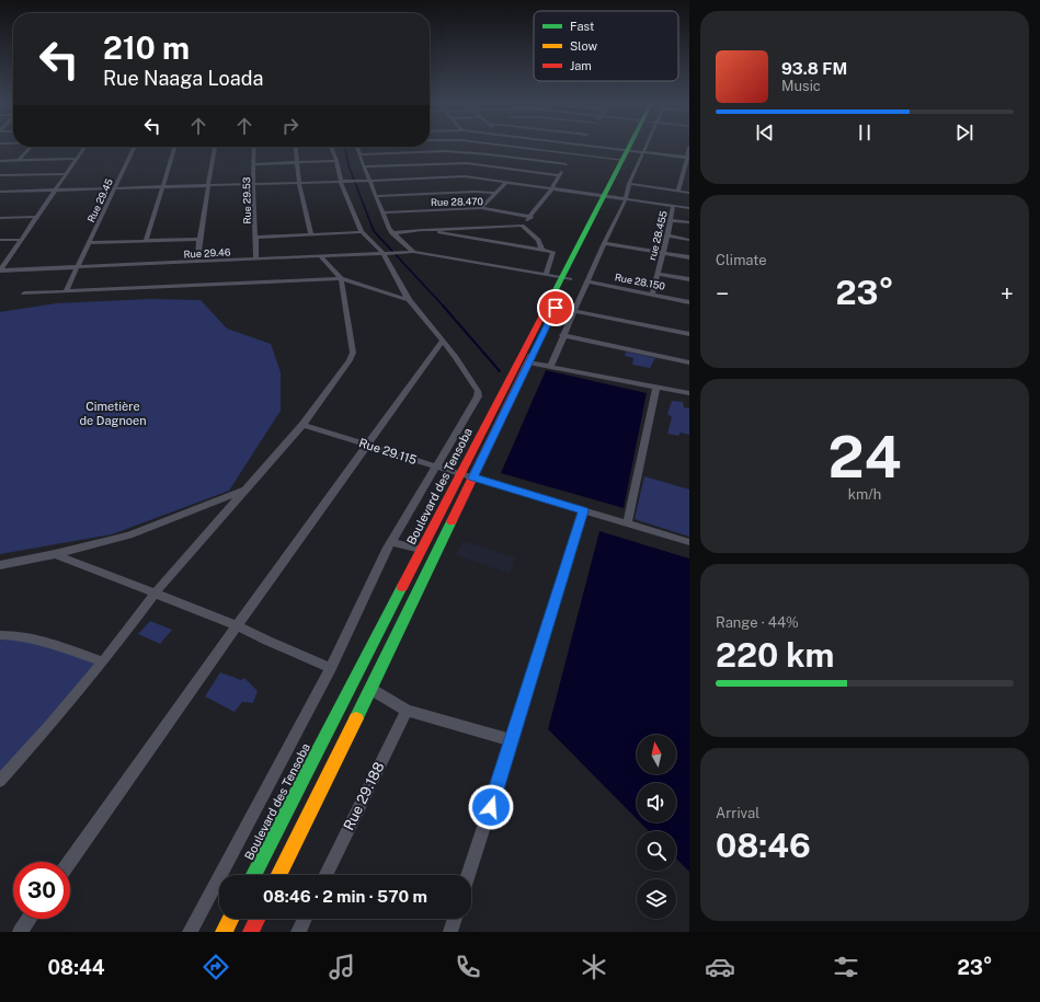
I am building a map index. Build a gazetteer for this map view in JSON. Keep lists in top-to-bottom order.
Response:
{
  "streets": {
    "main road": ["Boulevard des Tensoba"],
    "street": [
      "Rue 29.45",
      "Rue 29.53",
      "Rue 28.470",
      "rue 28.455",
      "Rue 29.46",
      "Rue 28.150",
      "Rue 29.115",
      "Rue 29.188"
    ]
  },
  "crossings": [
    ["Rue 29.45", "Rue 29.46"],
    ["Rue 29.53", "Rue 29.46"],
    ["rue 28.455", "Rue 28.150"],
    ["Rue 29.46", "Boulevard des Tensoba"],
    ["Rue 29.115", "Boulevard des Tensoba"]
  ],
  "parks": ["Cimetière de Dagnoen"],
  "legend": ["Fast", "Slow", "Jam"],
  "north": "top",
  "page": {
    "turn": ["210 m", "Rue Naaga Loada"],
    "song": ["93.8 FM", "Music"],
    "tile": [
      "Climate",
      ["24", "km/h"],
      ["Range · 44%", "220 km"],
      ["Arrival", "08:46"]
    ],
    "heat": ["−", "23°", "+"],
    "limit": "30",
    "trip": "08:46 · 2 min · 570 m",
    "tabs": ["08:44", "23°"]
  }
}
